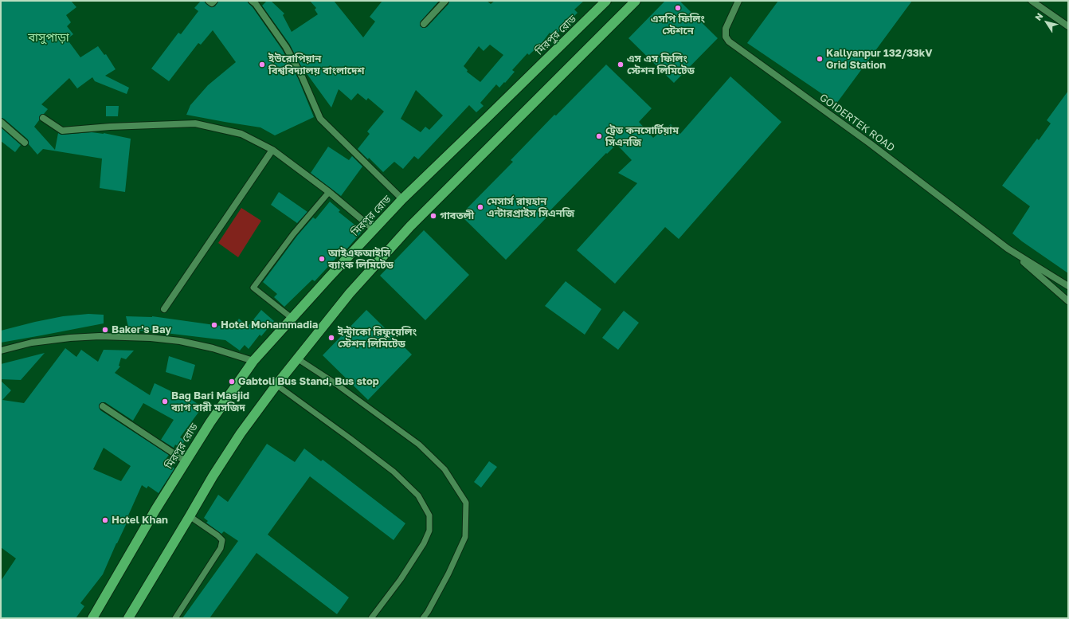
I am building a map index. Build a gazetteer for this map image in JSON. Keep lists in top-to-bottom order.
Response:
{
  "streets": {
    "highway": ["মিরপুর রোড"],
    "street": ["GOIDERTEK ROAD"]
  },
  "districts": ["বাসুপাড়া"],
  "places": [
    "এসপি ফিলিং স্টেশনে",
    "Kallyanpur 132/33kV Grid Station",
    "ইউরোপিয়ান বিশ্ববিদ্যালয় বাংলাদেশ",
    "এস এস ফিলিং স্টেশন লিমিটেড",
    "ট্রেড কনসোর্টিয়াম সিএনজি",
    "মেসার্স রায়হান এন্টারপ্রাইস সিএনজি",
    "গাবতলী",
    "আইএফআইসি ব্যাংক লিমিটেড",
    "Hotel Mohammadia",
    "Baker's Bay",
    "ইন্ট্রাকো রিফুয়েলিং স্টেশন লিমিটেড",
    "Gabtoli Bus Stand, Bus stop",
    "Bag Bari Masjid ব্যাগ বারী মসজিদ",
    "Hotel Khan"
  ],
  "north": "top left"
}
